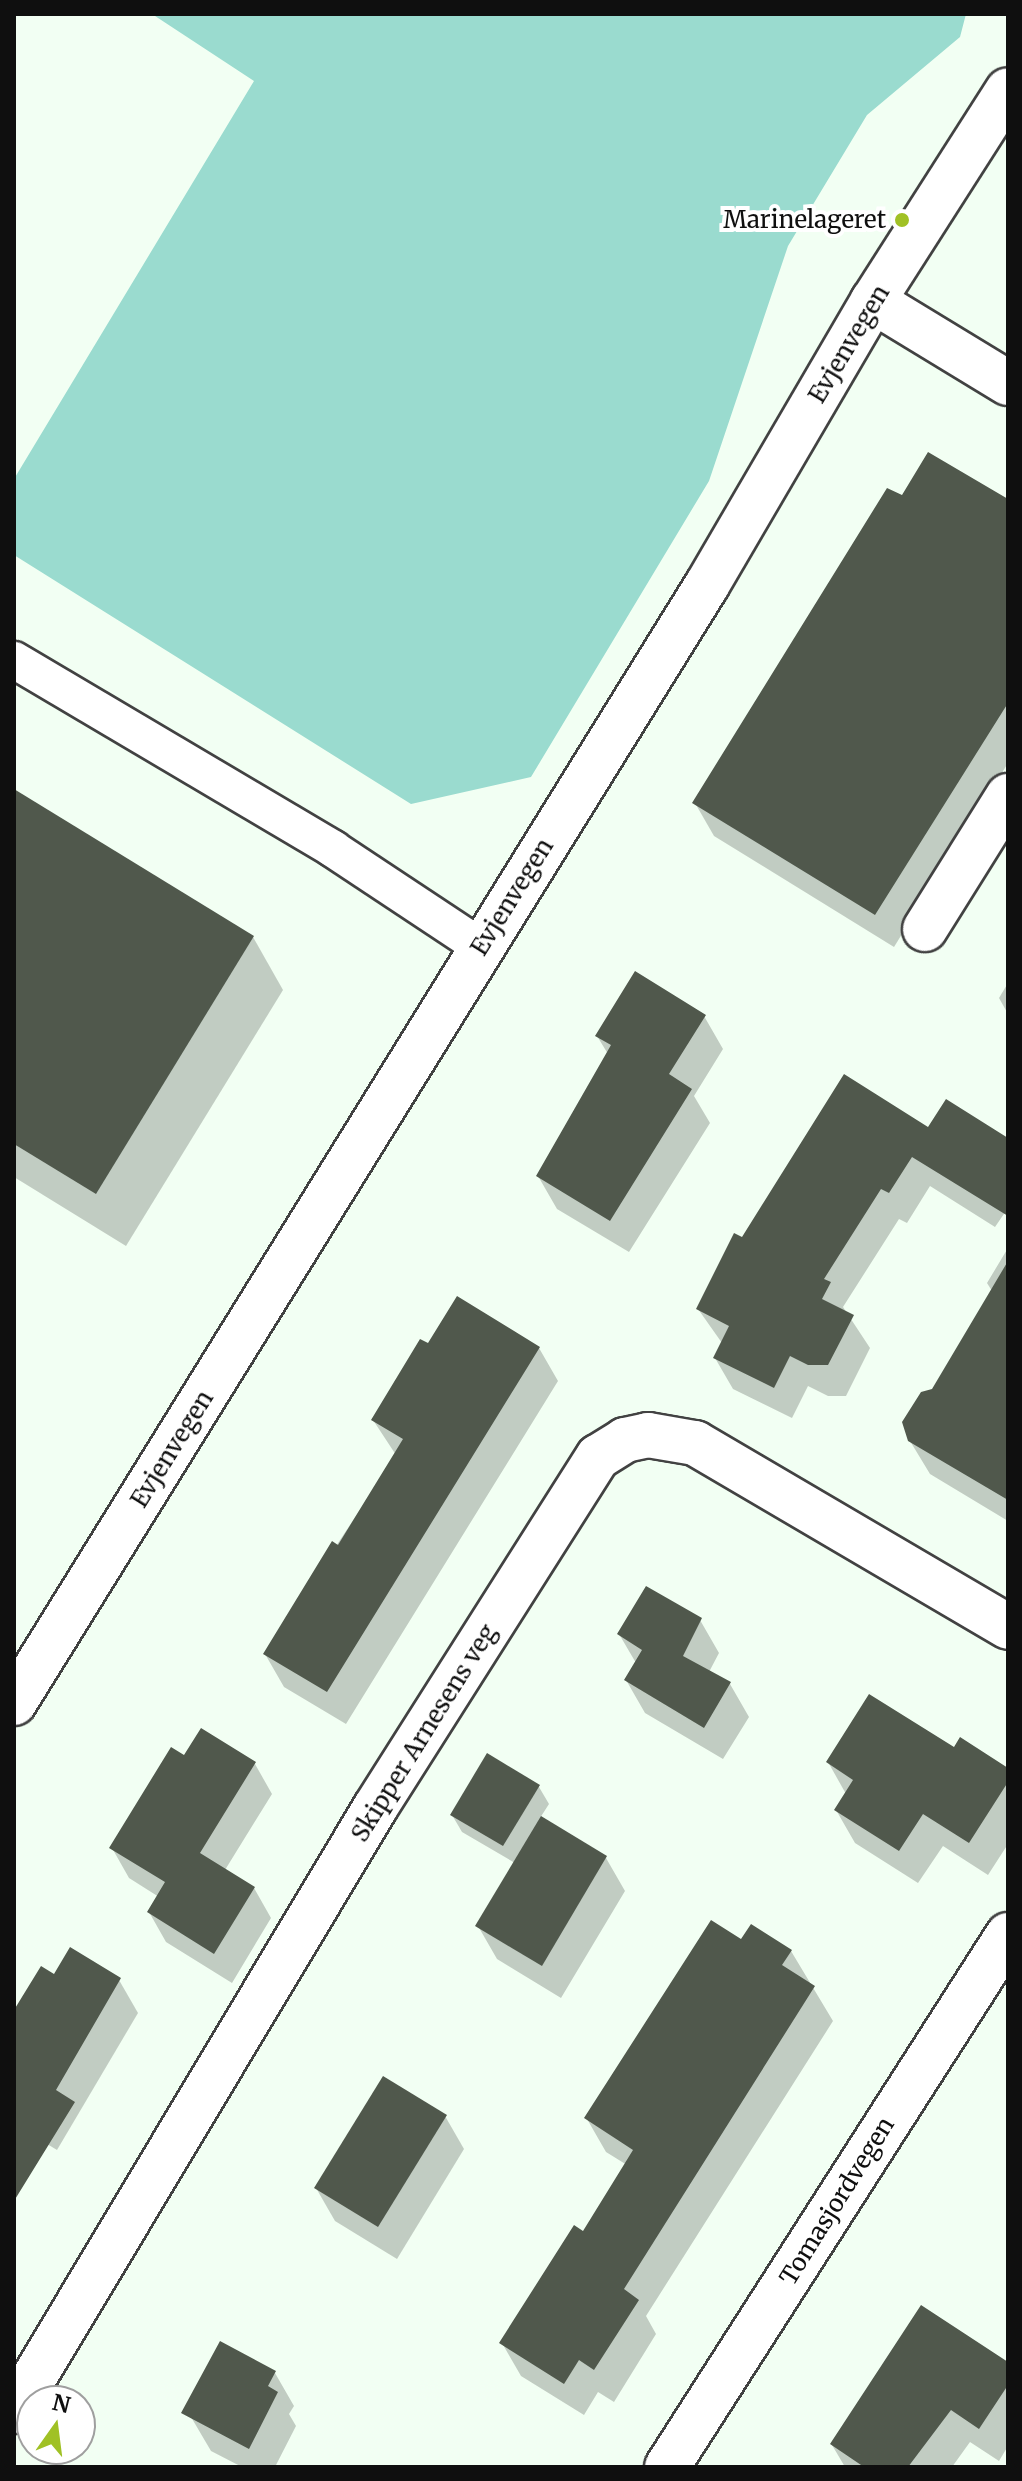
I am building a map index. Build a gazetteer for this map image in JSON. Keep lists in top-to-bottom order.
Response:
{
  "streets": {
    "street": ["Evjenvegen", "Skipper Arnesens veg", "Tomasjordvegen"]
  },
  "places": ["Marinelageret"],
  "north": "top"
}
